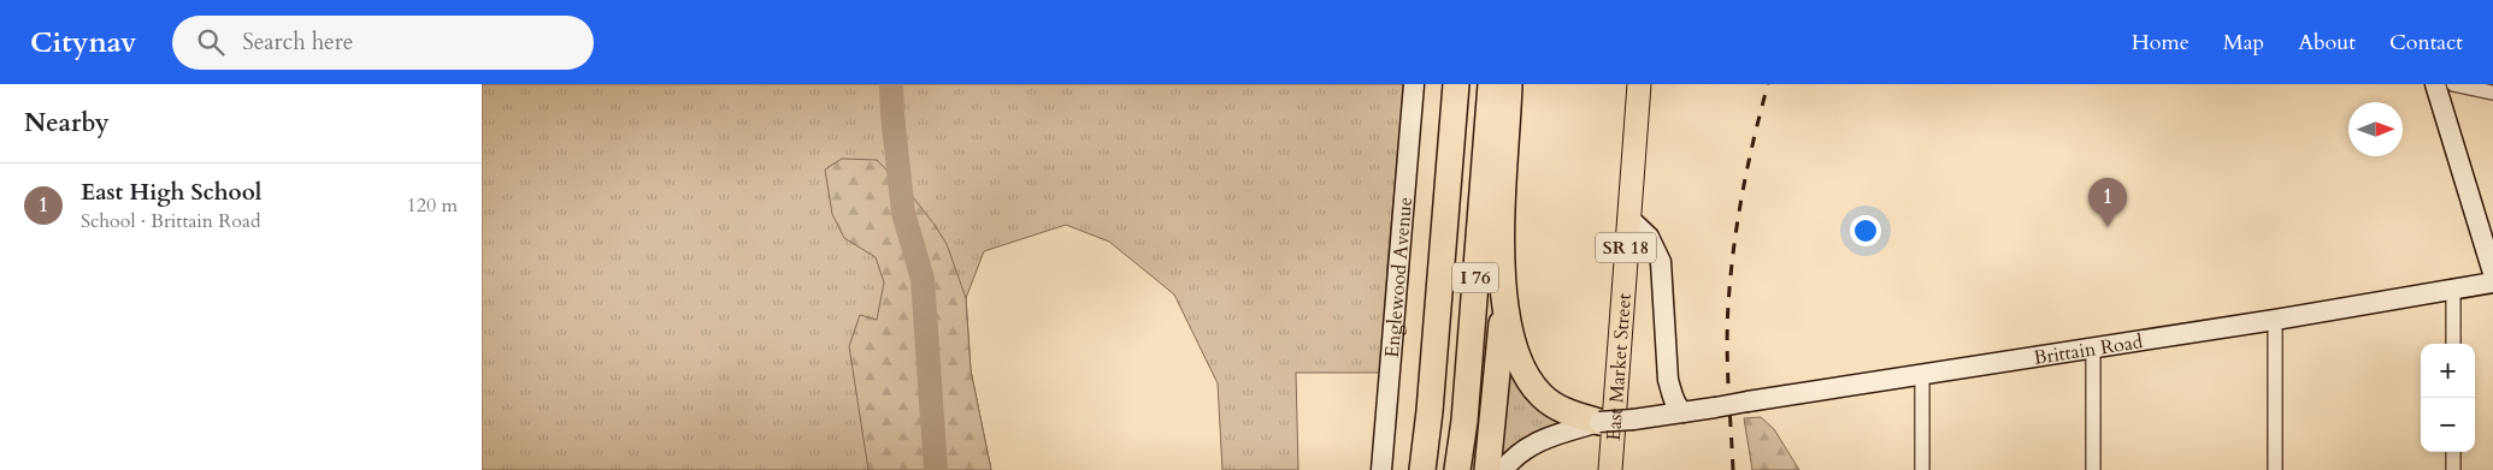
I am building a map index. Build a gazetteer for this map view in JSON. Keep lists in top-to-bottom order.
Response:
{
  "streets": {
    "highway": ["I 76"],
    "main road": [
      "SR 18",
      "Englewood Avenue",
      "Brittain Road",
      "East Market Street"
    ]
  },
  "north": "right",
  "page": {
    "header": "Citynav",
    "search": "Search here",
    "nav": [
      "Home",
      "Map",
      "About",
      "Contact"
    ],
    "heading": "Nearby",
    "list": [
      {
        "mark": "1",
        "name": "East High School",
        "note": "School · Brittain Road",
        "value": "120 m"
      }
    ],
    "pins": "1",
    "map_buttons": ["+", "−"]
  }
}
